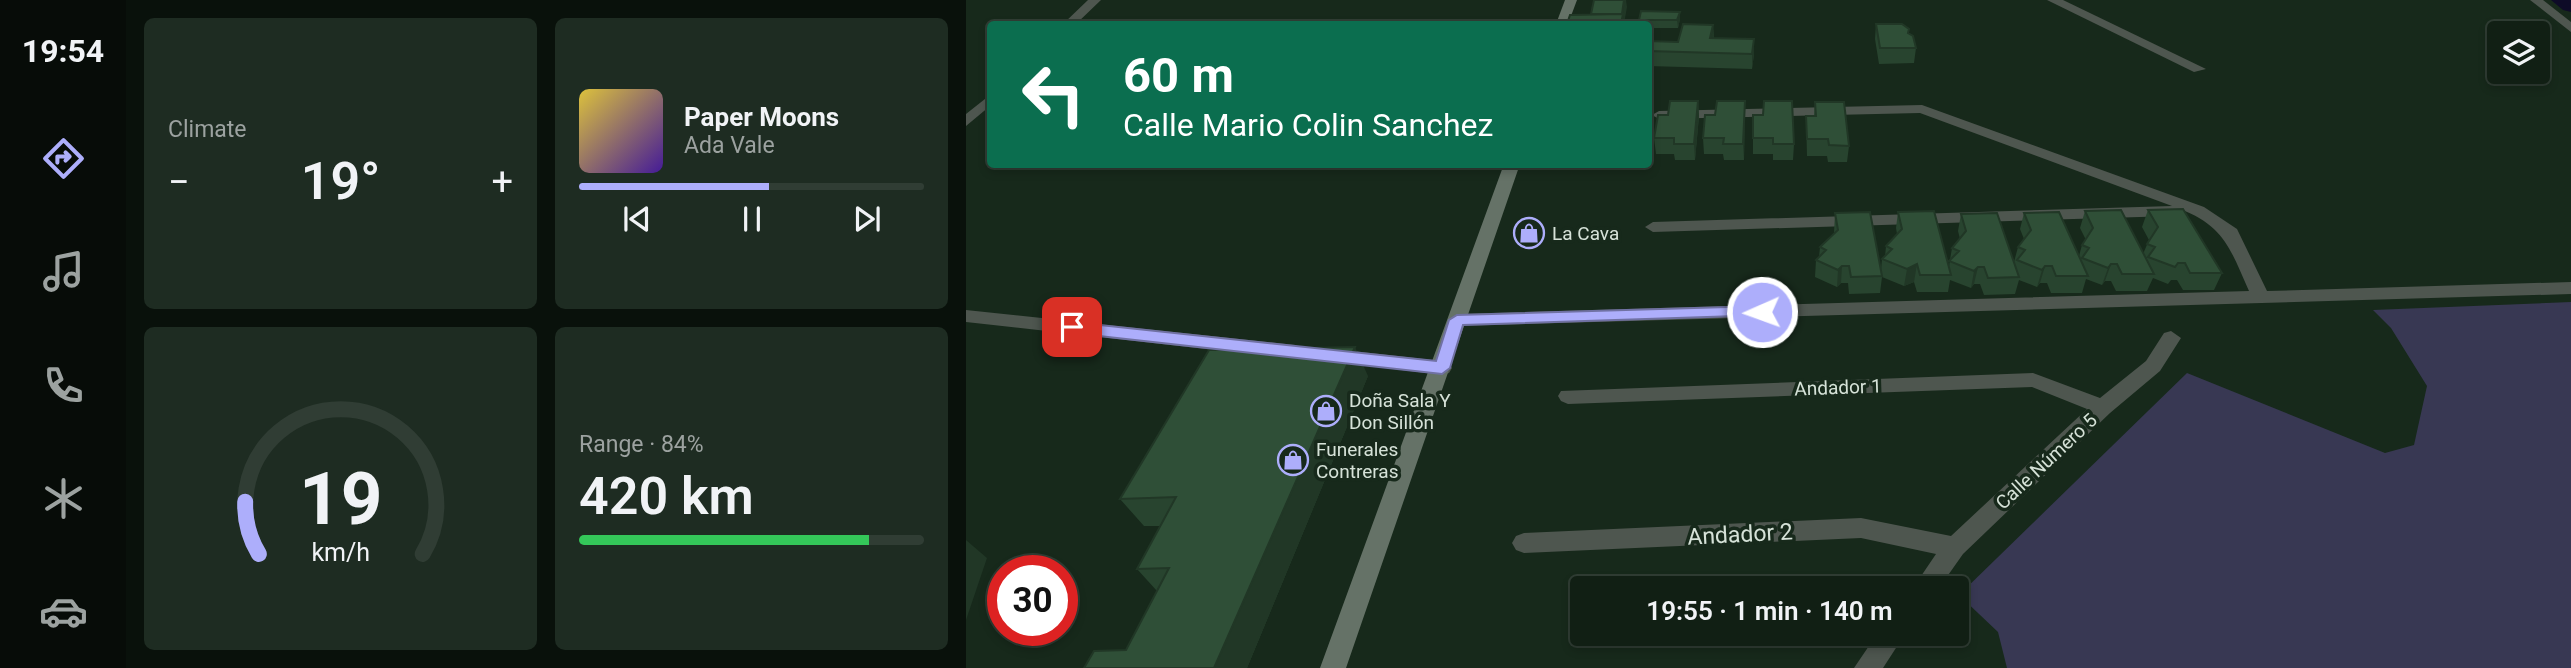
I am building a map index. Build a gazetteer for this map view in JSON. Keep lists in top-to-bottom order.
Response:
{
  "streets": {
    "street": ["Andador 1", "Calle Número 5", "Andador 2"]
  },
  "crossings": [
    ["Andador 1", "Calle Número 5"],
    ["Calle Número 5", "Andador 2"]
  ],
  "places": {
    "shop": ["La Cava", "Doña Sala Y Don Sillón", "Funerales Contreras"]
  },
  "page": {
    "tabs": "19:54",
    "tile": [
      "Climate",
      ["Range · 84%", "420 km"]
    ],
    "turn": ["60 m", "Calle Mario Colin Sanchez"],
    "song": ["Paper Moons", "Ada Vale"],
    "heat": ["−", "19°", "+"],
    "limit": "30",
    "trip": "19:55 · 1 min · 140 m",
    "gauge": ["19", "km/h"]
  }
}
